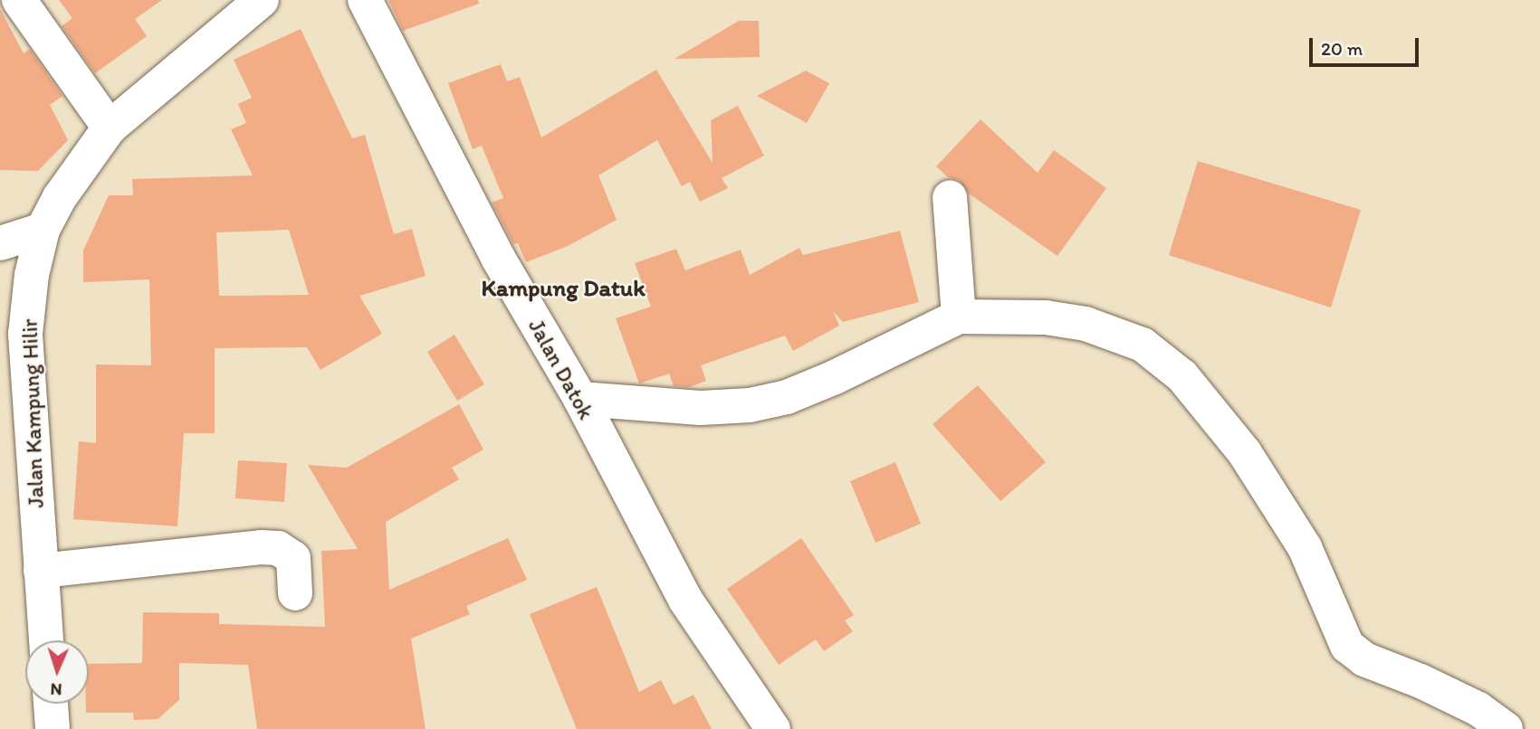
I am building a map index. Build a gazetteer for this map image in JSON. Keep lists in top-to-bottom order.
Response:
{
  "streets": {
    "street": ["Jalan Datok", "Jalan Kampung Hilir"]
  },
  "districts": ["Kampung Datuk"],
  "scale_bar": "20 m",
  "north": "bottom"
}
